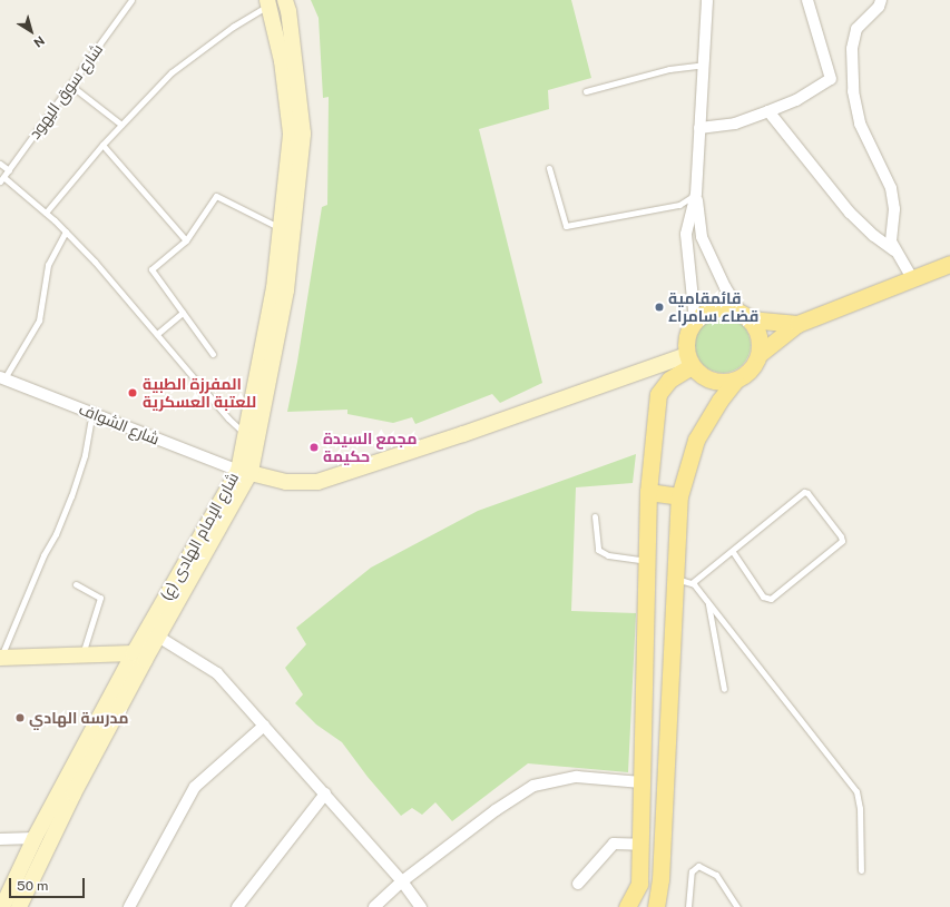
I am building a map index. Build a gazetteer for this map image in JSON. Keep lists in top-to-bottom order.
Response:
{
  "streets": {
    "main road": ["شارع الإمام الهادی (ع)"],
    "street": ["شارع الشواف"],
    "lane": ["شارع سوق اليهود"]
  },
  "crossings": [
    ["شارع الشواف", "شارع الإمام الهادی (ع)"]
  ],
  "places": [
    "قائمقامية قضاء سامراء",
    "المفرزة الطبية للعتبة العسكرية",
    "مجمع السيدة حكيمة",
    "مدرسة الهادي"
  ],
  "scale_bar": "50 m",
  "north": "bottom right"
}
